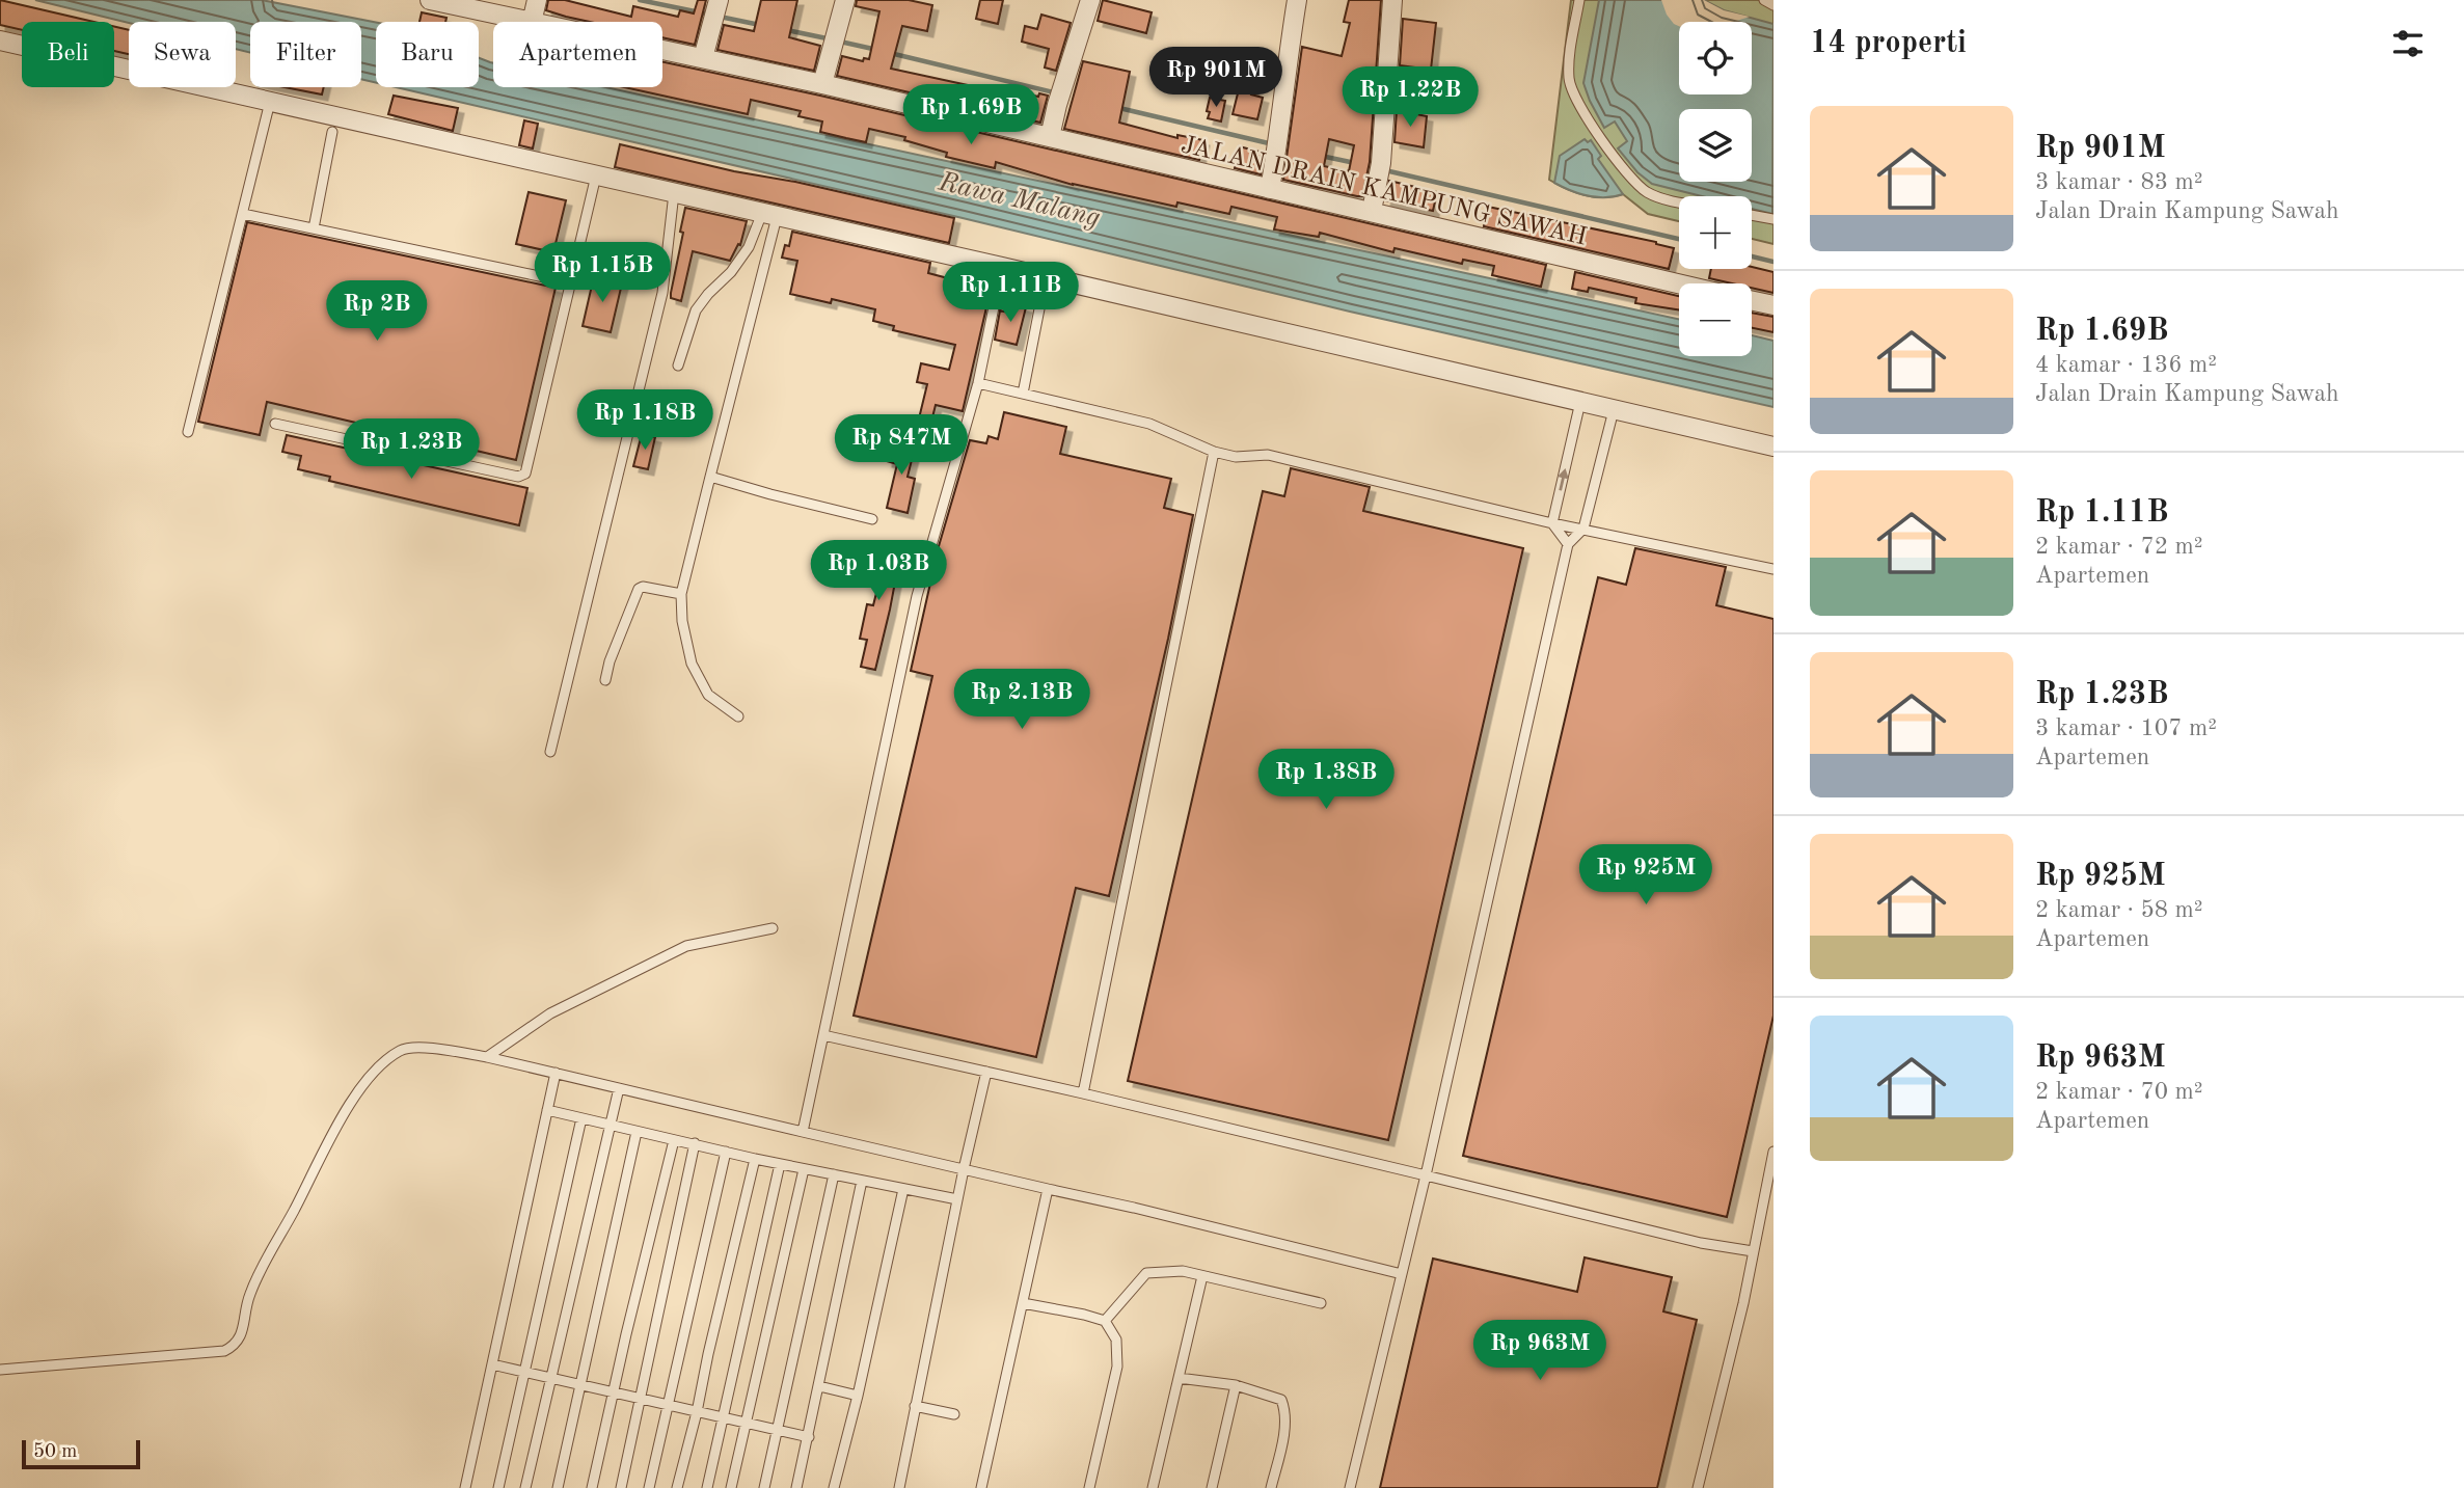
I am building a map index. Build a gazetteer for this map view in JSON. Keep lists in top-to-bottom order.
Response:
{
  "streets": {
    "street": ["JALAN DRAIN KAMPUNG SAWAH"]
  },
  "water": ["Rawa Malang"],
  "scale_bar": "50 m",
  "page": {
    "heading": "14 properti",
    "map_buttons": ["+", "−"],
    "chip": [
      "Beli",
      "Sewa",
      "Filter",
      "Baru",
      "Apartemen"
    ],
    "price": [
      "Rp 901M",
      "Rp 1.22B",
      "Rp 1.69B",
      "Rp 1.15B",
      "Rp 1.11B",
      "Rp 2B",
      "Rp 1.18B",
      "Rp 847M",
      "Rp 1.23B",
      "Rp 1.03B",
      "Rp 2.13B",
      "Rp 1.38B",
      "Rp 925M",
      "Rp 963M"
    ],
    "list": [
      {
        "name": "Rp 901M",
        "note": "3 kamar · 83 m² · Jalan Drain Kampung Sawah"
      },
      {
        "name": "Rp 1.69B",
        "note": "4 kamar · 136 m² · Jalan Drain Kampung Sawah"
      },
      {
        "name": "Rp 1.11B",
        "note": "2 kamar · 72 m² · Apartemen"
      },
      {
        "name": "Rp 1.23B",
        "note": "3 kamar · 107 m² · Apartemen"
      },
      {
        "name": "Rp 925M",
        "note": "2 kamar · 58 m² · Apartemen"
      },
      {
        "name": "Rp 963M",
        "note": "2 kamar · 70 m² · Apartemen"
      }
    ],
    "scale": "50 m"
  }
}
